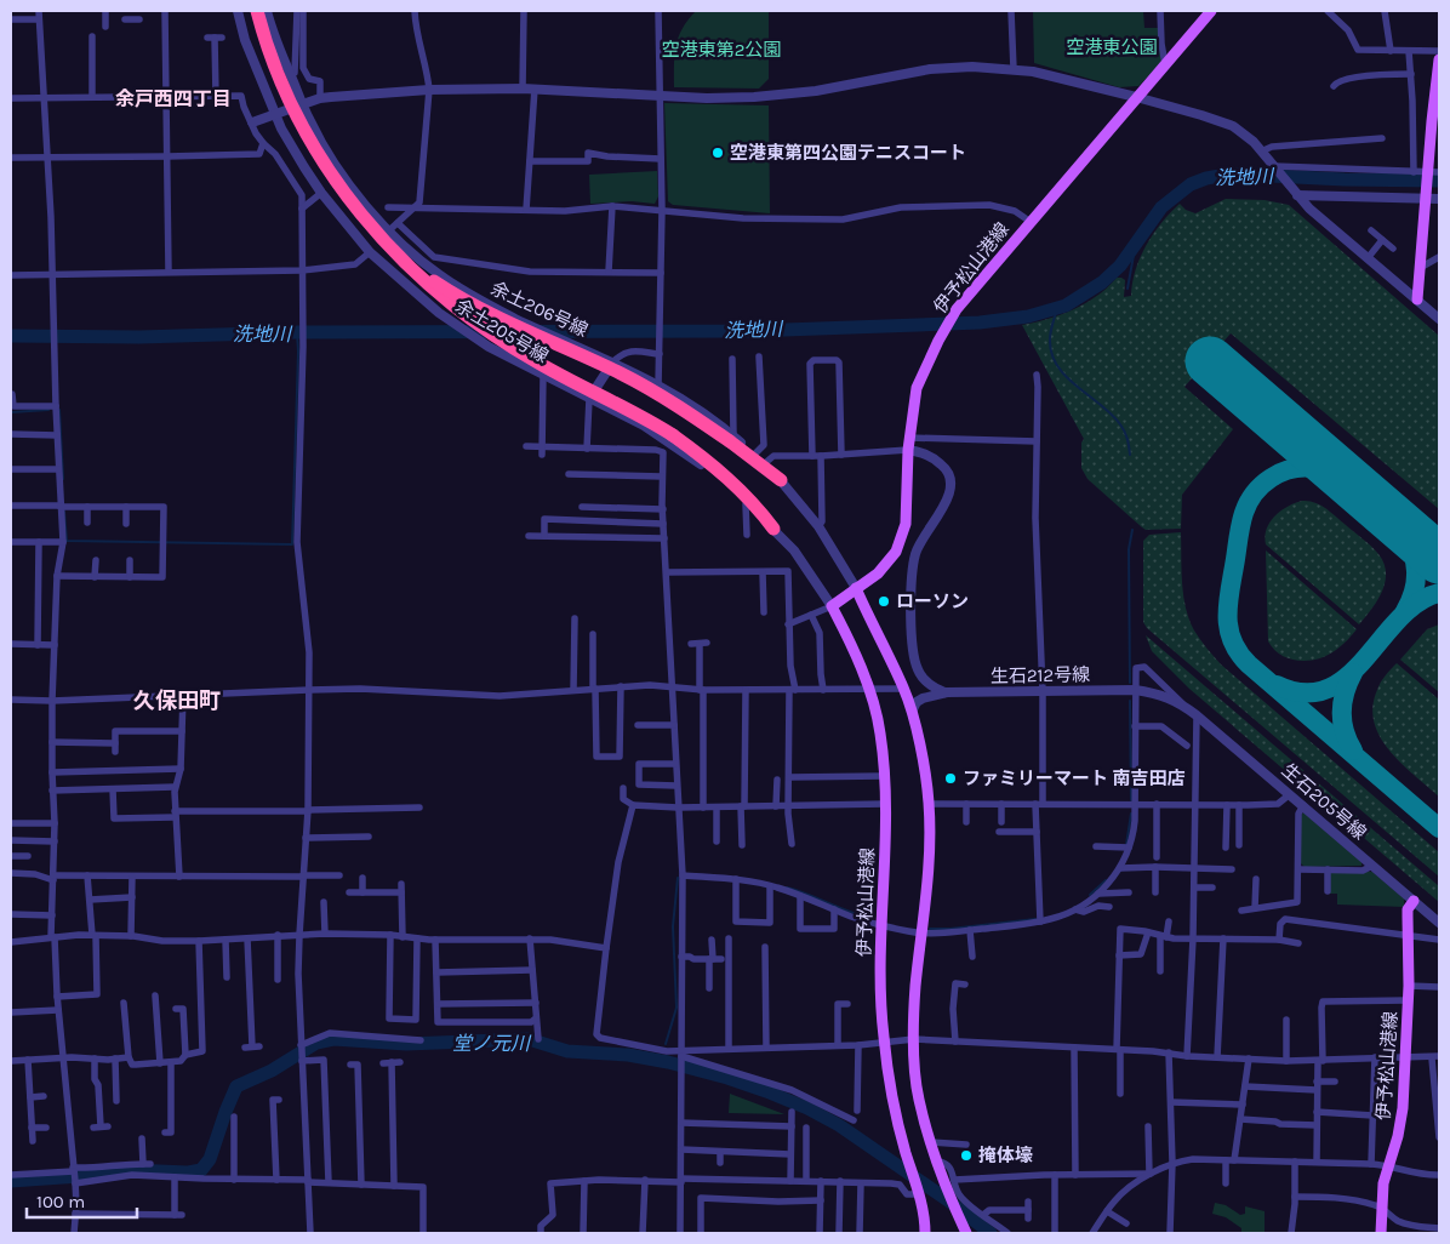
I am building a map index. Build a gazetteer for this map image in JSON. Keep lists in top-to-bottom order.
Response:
{
  "streets": {
    "main road": ["伊予松山港線"],
    "street": [
      "余土206号線",
      "余土205号線",
      "生石212号線",
      "生石205号線"
    ]
  },
  "crossings": [
    ["伊予松山港線", "余土206号線"],
    ["伊予松山港線", "余土205号線"],
    ["伊予松山港線", "生石205号線"],
    ["生石212号線", "生石205号線"]
  ],
  "districts": ["余戸西四丁目", "久保田町"],
  "water": ["洗地川", "堂ノ元川"],
  "parks": ["空港東公園", "空港東第2公園"],
  "places": [
    "空港東第四公園テニスコート",
    "ローソン",
    "ファミリーマート 南吉田店",
    "掩体壕"
  ],
  "scale_bar": "100 m"
}
